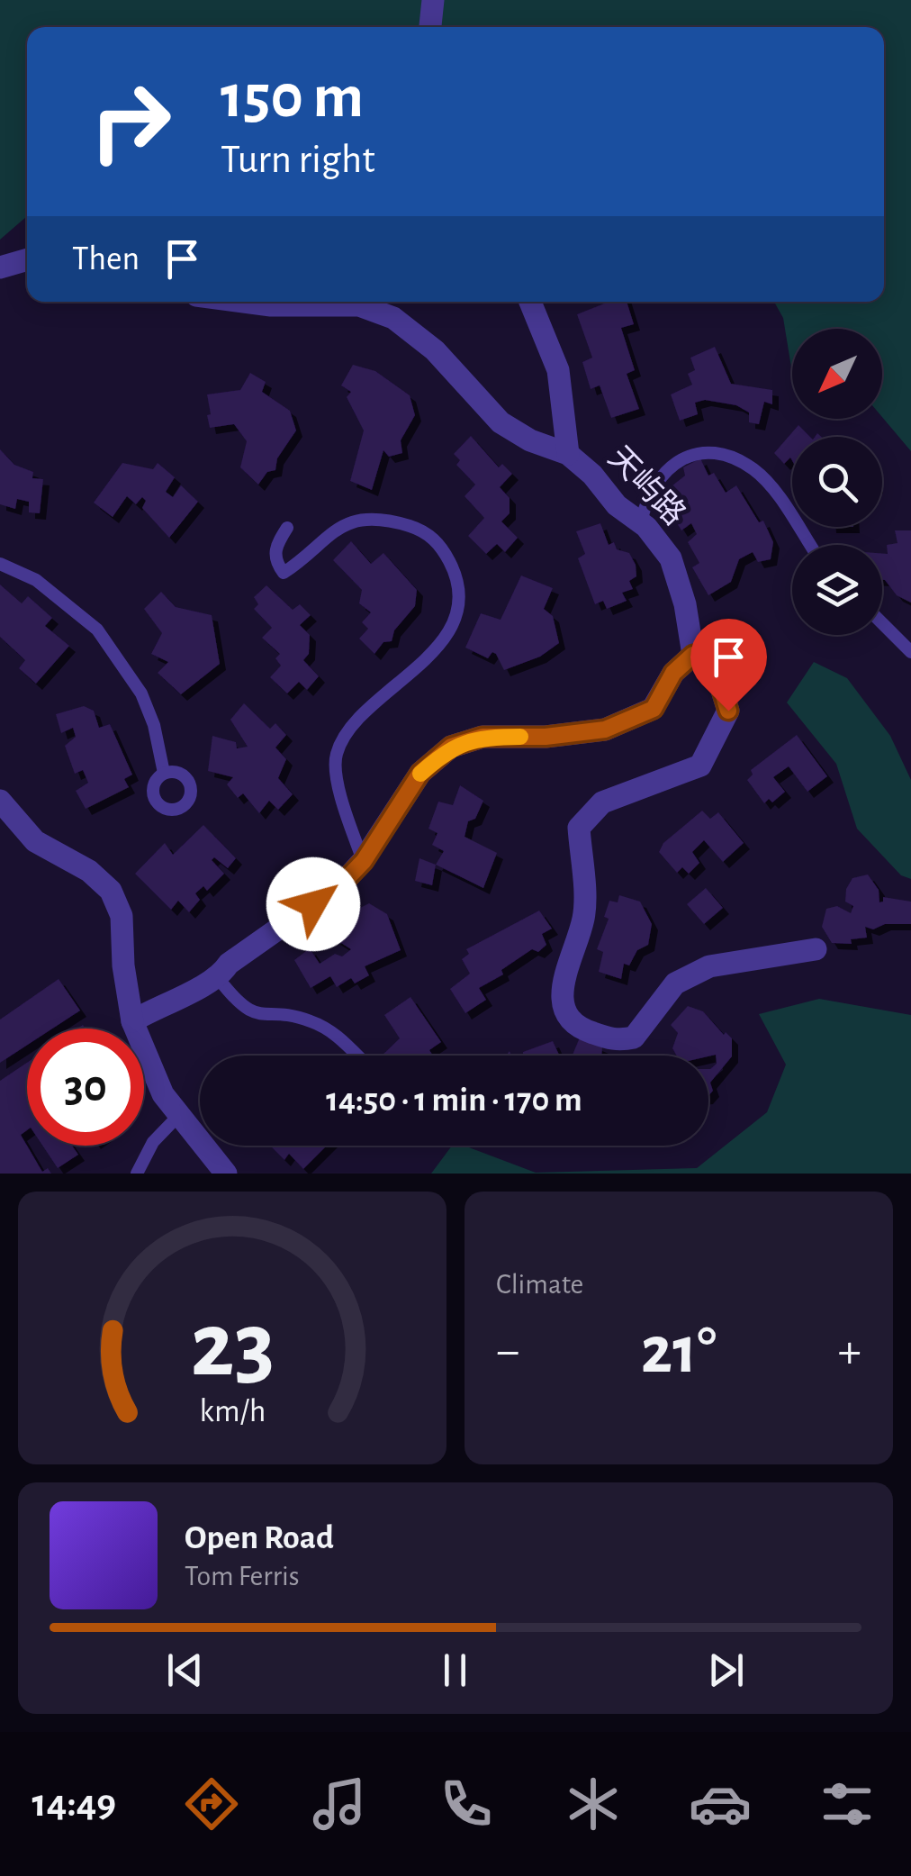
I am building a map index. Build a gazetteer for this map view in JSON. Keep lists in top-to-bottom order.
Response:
{
  "streets": {
    "street": ["天屿路"]
  },
  "north": "bottom left",
  "page": {
    "turn": ["150 m", "Turn right"],
    "then": "Then",
    "limit": "30",
    "trip": "14:50 · 1 min · 170 m",
    "tile": "Climate",
    "heat": ["−", "21°", "+"],
    "song": ["Open Road", "Tom Ferris"],
    "tabs": "14:49",
    "gauge": ["23", "km/h"]
  }
}
